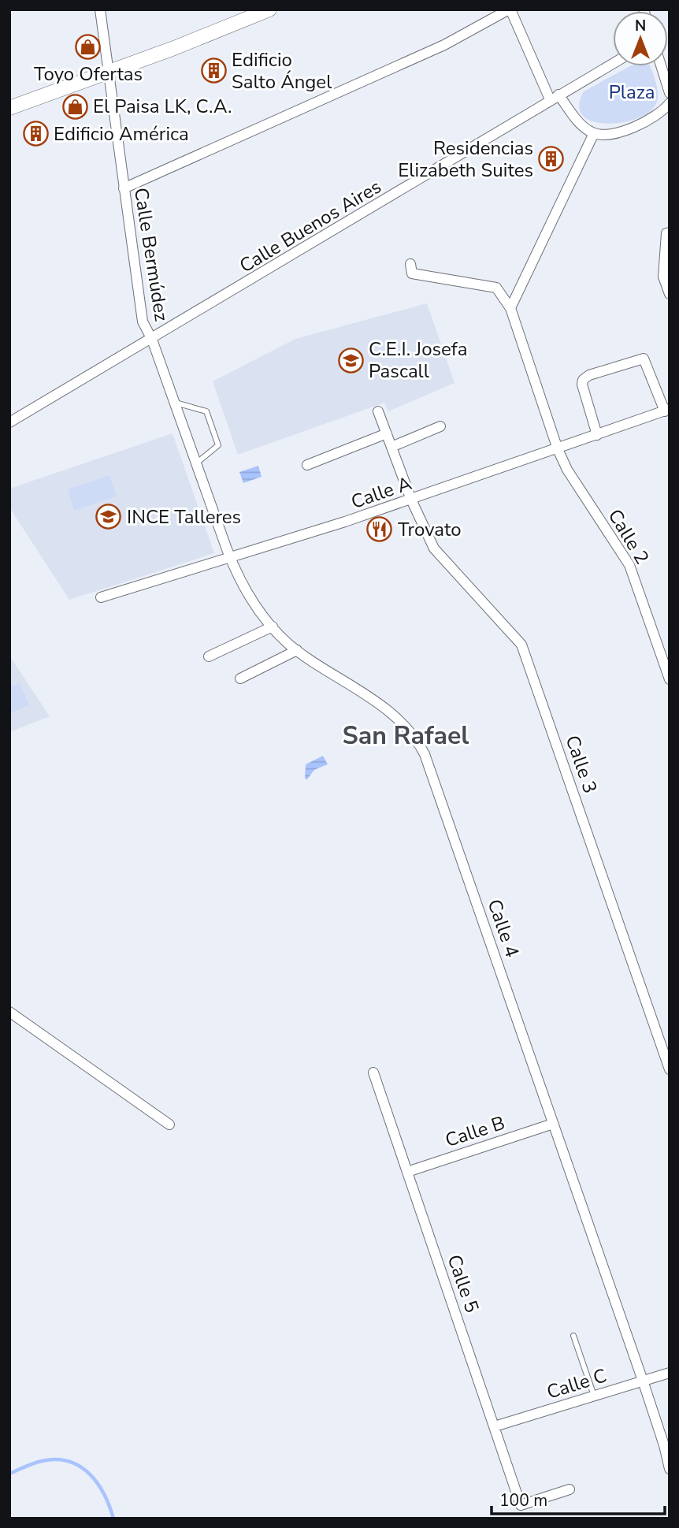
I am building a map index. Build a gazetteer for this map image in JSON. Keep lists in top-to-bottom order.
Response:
{
  "streets": {
    "street": [
      "Calle Buenos Aires",
      "Calle Bermúdez",
      "Calle A",
      "Calle 2",
      "Calle 3",
      "Calle 4",
      "Calle B",
      "Calle 5",
      "Calle C"
    ]
  },
  "crossings": [
    ["Calle Buenos Aires", "Calle Bermúdez"],
    ["Calle Bermúdez", "Calle A"],
    ["Calle Bermúdez", "Calle 4"],
    ["Calle A", "Calle 2"],
    ["Calle A", "Calle 3"],
    ["Calle A", "Calle 4"],
    ["Calle 4", "Calle B"],
    ["Calle 4", "Calle C"],
    ["Calle B", "Calle 5"],
    ["Calle 5", "Calle C"]
  ],
  "districts": ["San Rafael"],
  "parks": ["Plaza"],
  "places": {
    "shop": ["Toyo Ofertas", "El Paisa LK, C.A."],
    "building": ["Edificio Salto Ángel", "Edificio América", "Residencias Elizabeth Suites"],
    "school or university": ["C.E.I. Josefa Pascall", "INCE Talleres"],
    "restaurant": ["Trovato"]
  },
  "scale_bar": "100 m",
  "north": "top"
}
